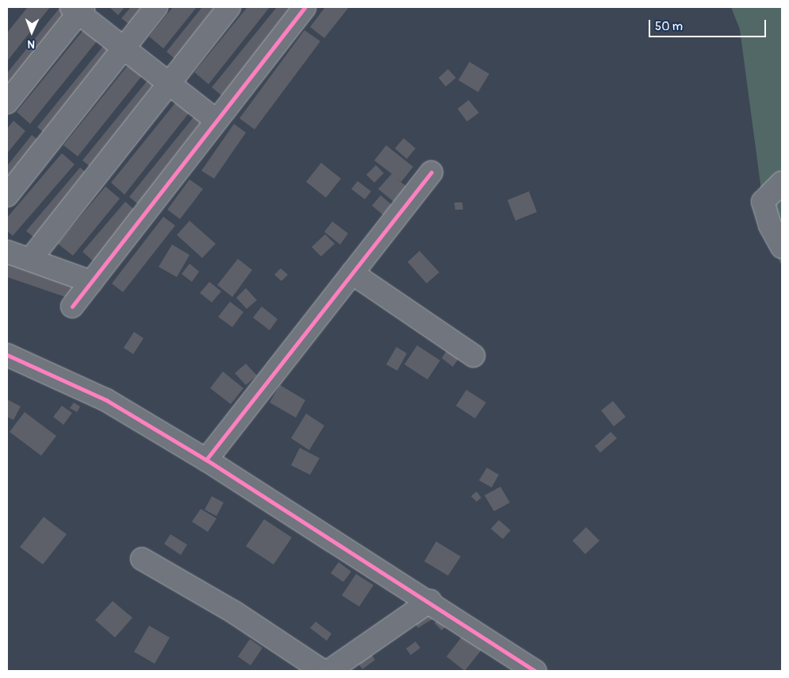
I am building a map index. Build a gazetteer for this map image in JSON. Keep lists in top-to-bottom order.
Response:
{
  "scale_bar": "50 m",
  "north": "bottom"
}
